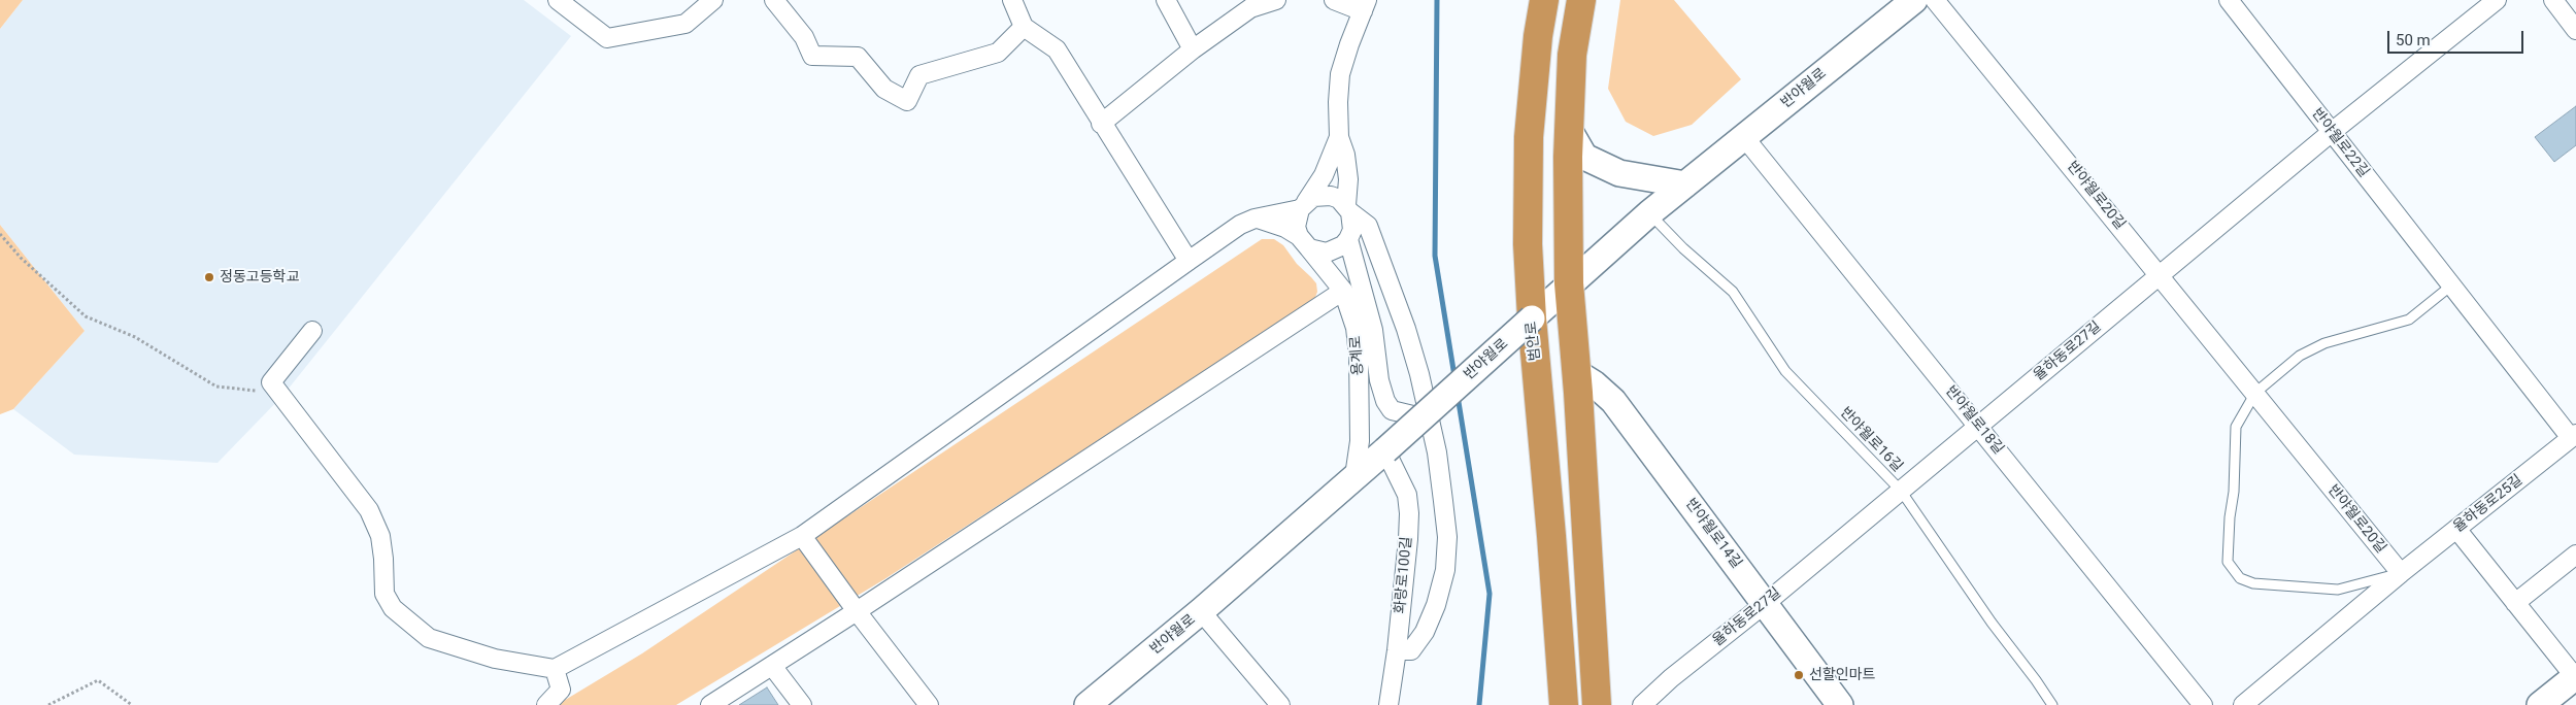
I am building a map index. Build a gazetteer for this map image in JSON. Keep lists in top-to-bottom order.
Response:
{
  "streets": {
    "highway": ["범안로"],
    "main road": ["반야월로", "반야월로14길"],
    "street": [
      "반야월로22길",
      "반야월로20길",
      "율하동로27길",
      "용계로",
      "반야월로18길",
      "율하동로25길",
      "화랑로100길"
    ],
    "lane": ["반야월로16길"]
  },
  "crossings": [
    ["반야월로", "범안로"],
    ["반야월로", "용계로"],
    ["반야월로", "반야월로18길"],
    ["반야월로", "반야월로16길"],
    ["반야월로", "화랑로100길"],
    ["반야월로22길", "율하동로27길"],
    ["반야월로22길", "율하동로25길"],
    ["반야월로20길", "율하동로27길"],
    ["반야월로20길", "율하동로25길"],
    ["율하동로27길", "반야월로18길"],
    ["율하동로27길", "반야월로16길"],
    ["율하동로27길", "반야월로14길"]
  ],
  "places": ["정동고등학교", "선할인마트"],
  "scale_bar": "50 m"
}
